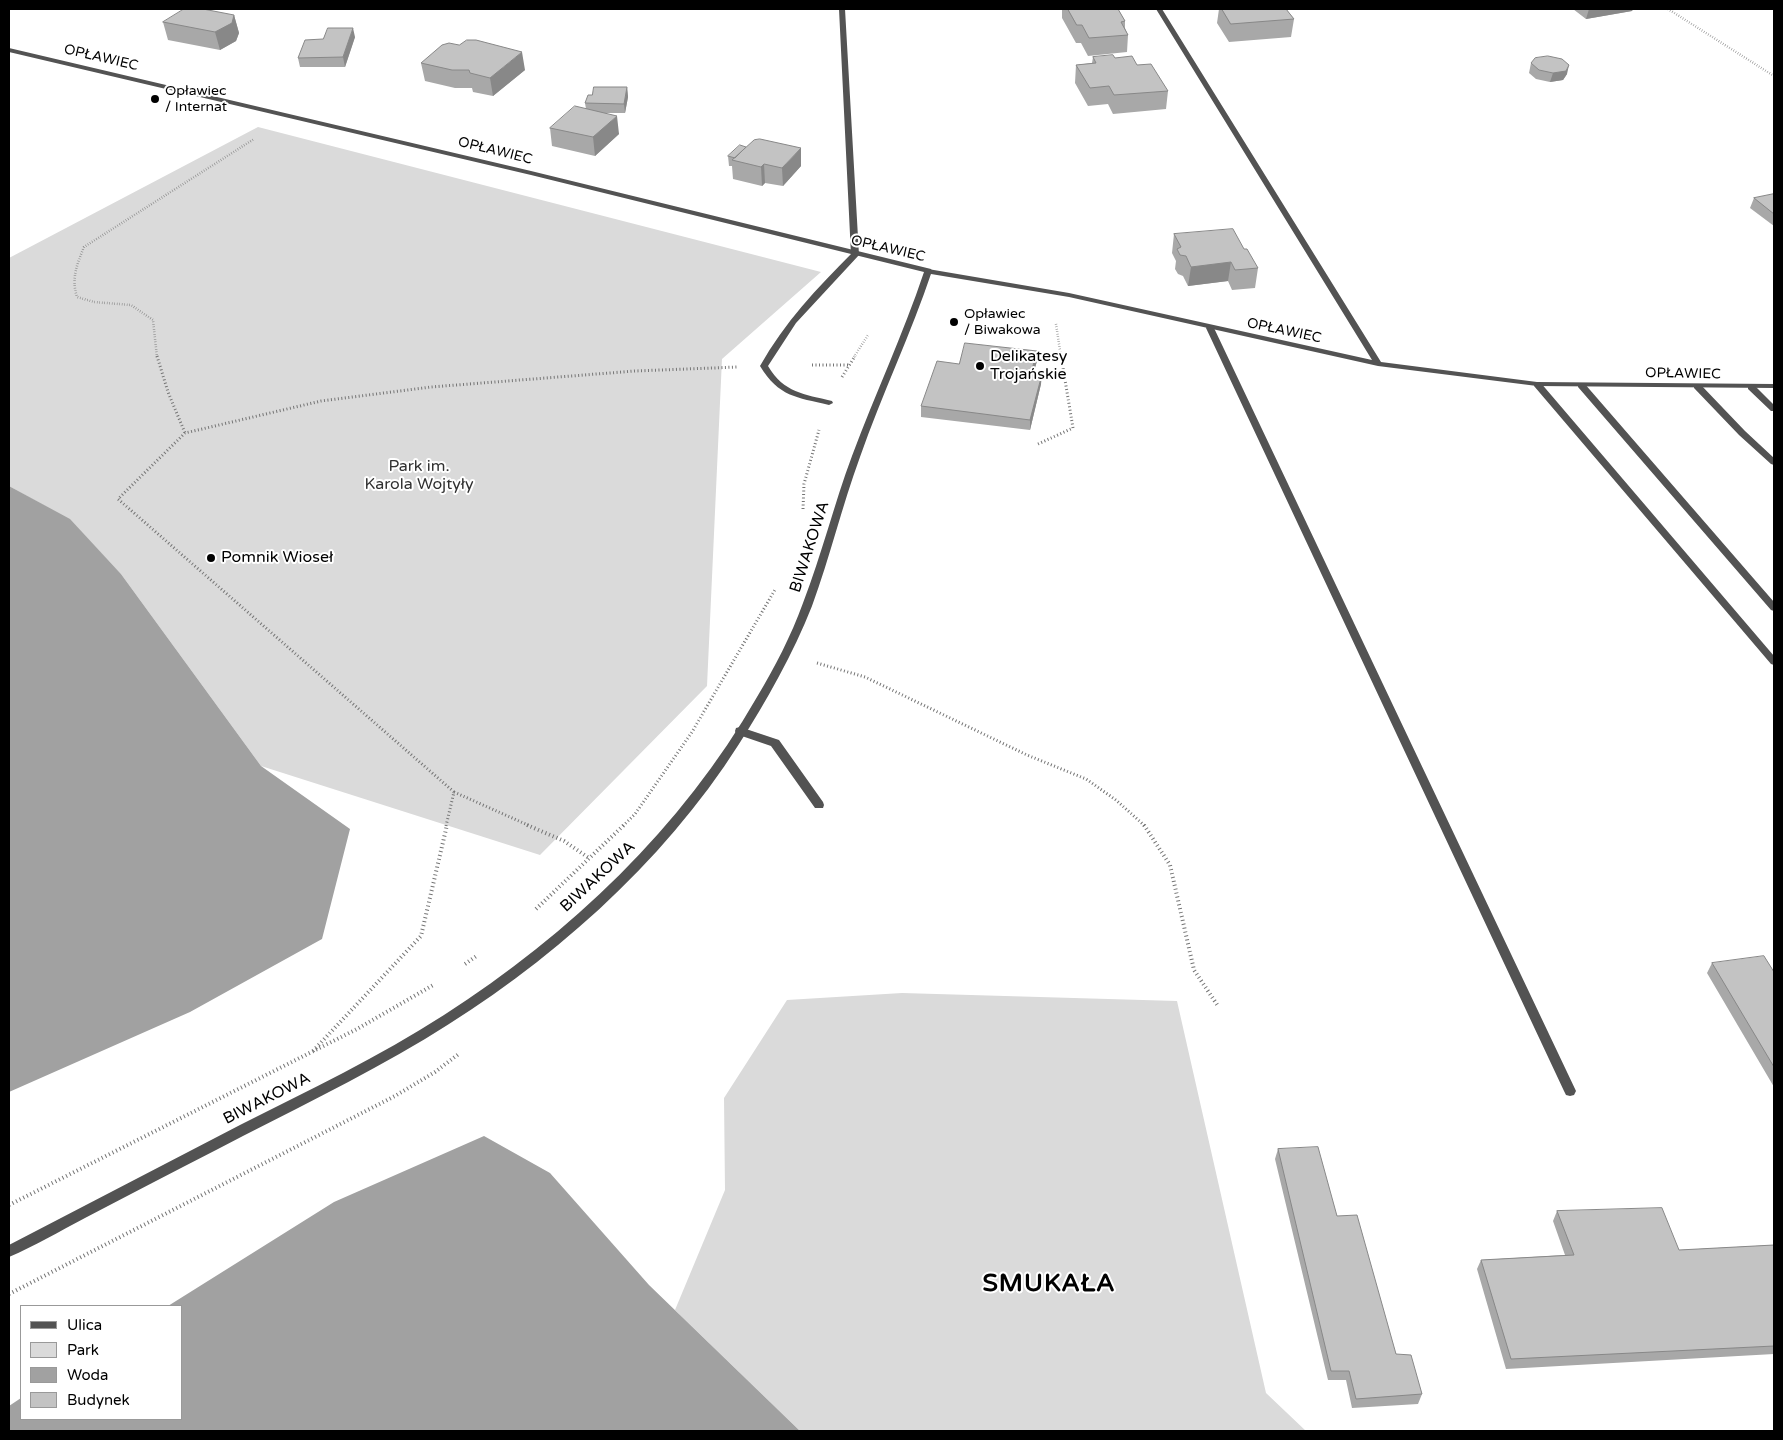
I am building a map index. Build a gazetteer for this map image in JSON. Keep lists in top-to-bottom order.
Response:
{
  "streets": {
    "street": ["OPŁAWIEC", "BIWAKOWA"]
  },
  "crossings": [
    ["OPŁAWIEC", "BIWAKOWA"]
  ],
  "districts": ["SMUKAŁA"],
  "parks": ["Park im. Karola Wojtyły"],
  "places": [
    "Opławiec / Internat",
    "Opławiec / Biwakowa",
    "Delikatesy Trojańskie",
    "Pomnik Wioseł"
  ],
  "legend": [
    "Ulica",
    "Park",
    "Woda",
    "Budynek"
  ]
}
